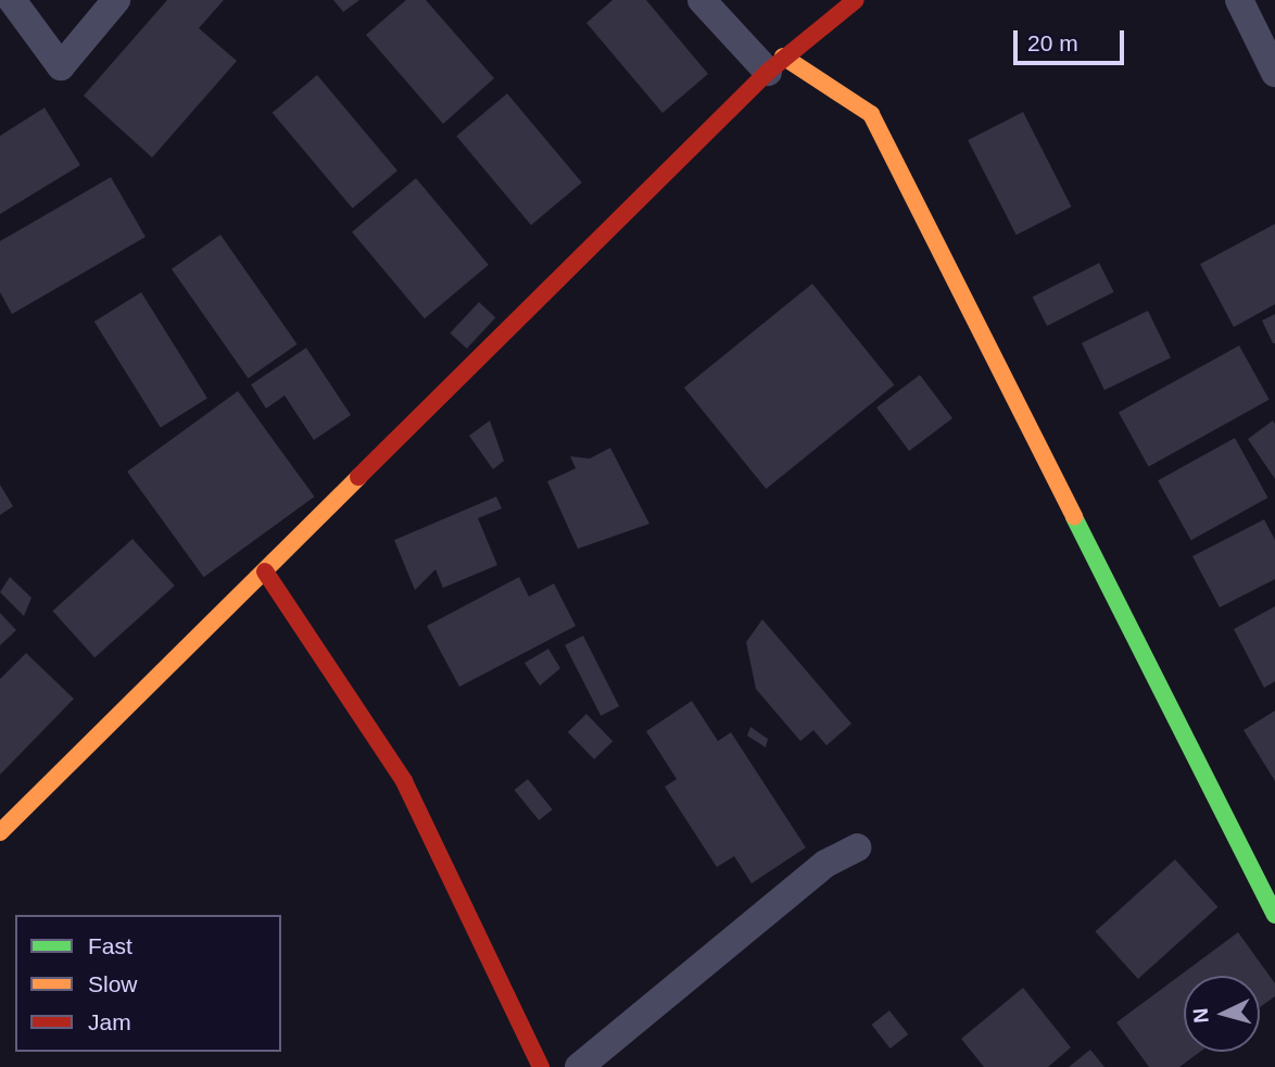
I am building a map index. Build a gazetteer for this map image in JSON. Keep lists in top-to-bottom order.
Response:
{
  "legend": ["Fast", "Slow", "Jam"],
  "scale_bar": "20 m",
  "north": "left"
}
